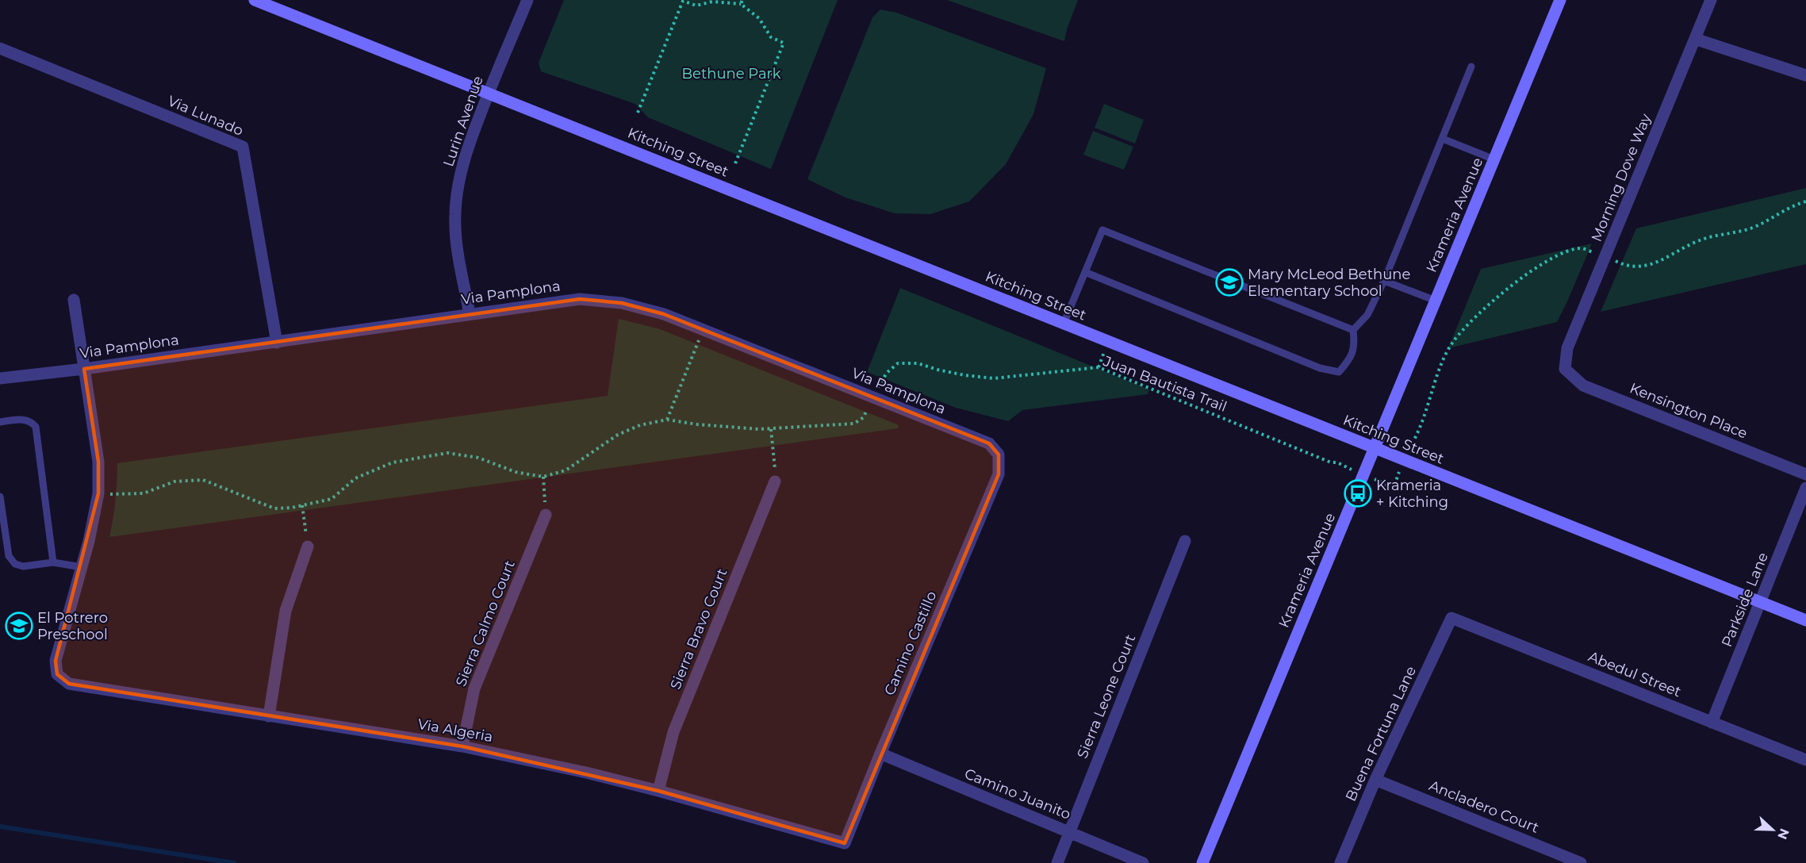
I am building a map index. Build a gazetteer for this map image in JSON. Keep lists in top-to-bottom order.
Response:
{
  "streets": {
    "street": [
      "Via Lunado",
      "Lurin Avenue",
      "Kitching Street",
      "Morning Dove Way",
      "Krameria Avenue",
      "Via Pamplona",
      "Kensington Place",
      "Parkside Lane",
      "Sierra Calmo Court",
      "Sierra Bravo Court",
      "Camino Castillo",
      "Abedul Street",
      "Sierra Leone Court",
      "Via Algeria",
      "Buena Fortuna Lane",
      "Camino Juanito",
      "Ancladero Court"
    ],
    "path": ["Juan Bautista Trail"]
  },
  "crossings": [
    ["Via Lunado", "Via Pamplona"],
    ["Lurin Avenue", "Kitching Street"],
    ["Lurin Avenue", "Via Pamplona"],
    ["Kitching Street", "Krameria Avenue"],
    ["Kitching Street", "Parkside Lane"],
    ["Morning Dove Way", "Kensington Place"],
    ["Via Pamplona", "Juan Bautista Trail"],
    ["Via Pamplona", "Camino Castillo"],
    ["Parkside Lane", "Abedul Street"],
    ["Sierra Calmo Court", "Via Algeria"],
    ["Sierra Bravo Court", "Via Algeria"],
    ["Camino Castillo", "Via Algeria"],
    ["Camino Castillo", "Camino Juanito"],
    ["Abedul Street", "Buena Fortuna Lane"],
    ["Sierra Leone Court", "Camino Juanito"],
    ["Buena Fortuna Lane", "Ancladero Court"]
  ],
  "parks": ["Bethune Park"],
  "places": {
    "school or university": ["Mary McLeod Bethune Elementary School", "El Potrero Preschool"],
    "bus stop": ["Krameria + Kitching"]
  },
  "north": "right"
}
